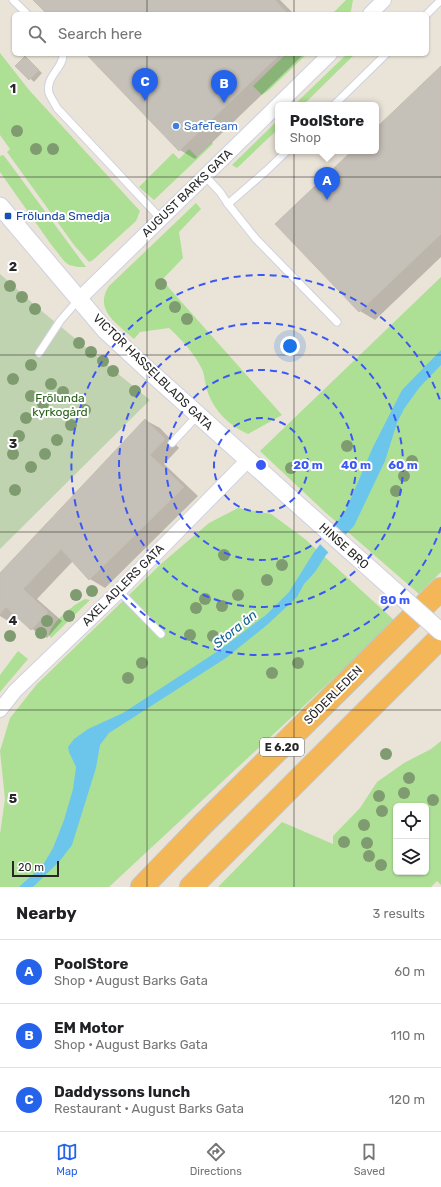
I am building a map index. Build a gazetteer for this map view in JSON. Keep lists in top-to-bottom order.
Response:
{
  "streets": {
    "highway": ["SÖDERLEDEN", "E 6.20"],
    "street": [
      "AUGUST BARKS GATA",
      "VICTOR HASSELBLADS GATA",
      "HINSE BRO",
      "AXEL ADLERS GATA"
    ]
  },
  "crossings": [
    ["AUGUST BARKS GATA", "VICTOR HASSELBLADS GATA"],
    ["VICTOR HASSELBLADS GATA", "HINSE BRO"],
    ["VICTOR HASSELBLADS GATA", "AXEL ADLERS GATA"],
    ["HINSE BRO", "AXEL ADLERS GATA"]
  ],
  "water": ["Stora ån"],
  "parks": ["Frölunda kyrkogård"],
  "places": {
    "other": ["SafeTeam"],
    "transit": ["Frölunda Smedja"]
  },
  "scale_bar": "20 m",
  "page": {
    "search": "Search here",
    "pins": ["C", "B", "A"],
    "popup": ["PoolStore", "Shop"],
    "scale": "20 m",
    "heading": ["Nearby", "3 results"],
    "list": [
      {
        "mark": "A",
        "name": "PoolStore",
        "note": "Shop · August Barks Gata",
        "value": "60 m"
      },
      {
        "mark": "B",
        "name": "EM Motor",
        "note": "Shop · August Barks Gata",
        "value": "110 m"
      },
      {
        "mark": "C",
        "name": "Daddyssons lunch",
        "note": "Restaurant · August Barks Gata",
        "value": "120 m"
      }
    ],
    "nav": ["Map", "Directions", "Saved"]
  },
  "grid": {
    "rows": [
      "1",
      "2",
      "3",
      "4",
      "5"
    ]
  },
  "rings": [
    "20 m",
    "40 m",
    "60 m",
    "80 m"
  ]
}
